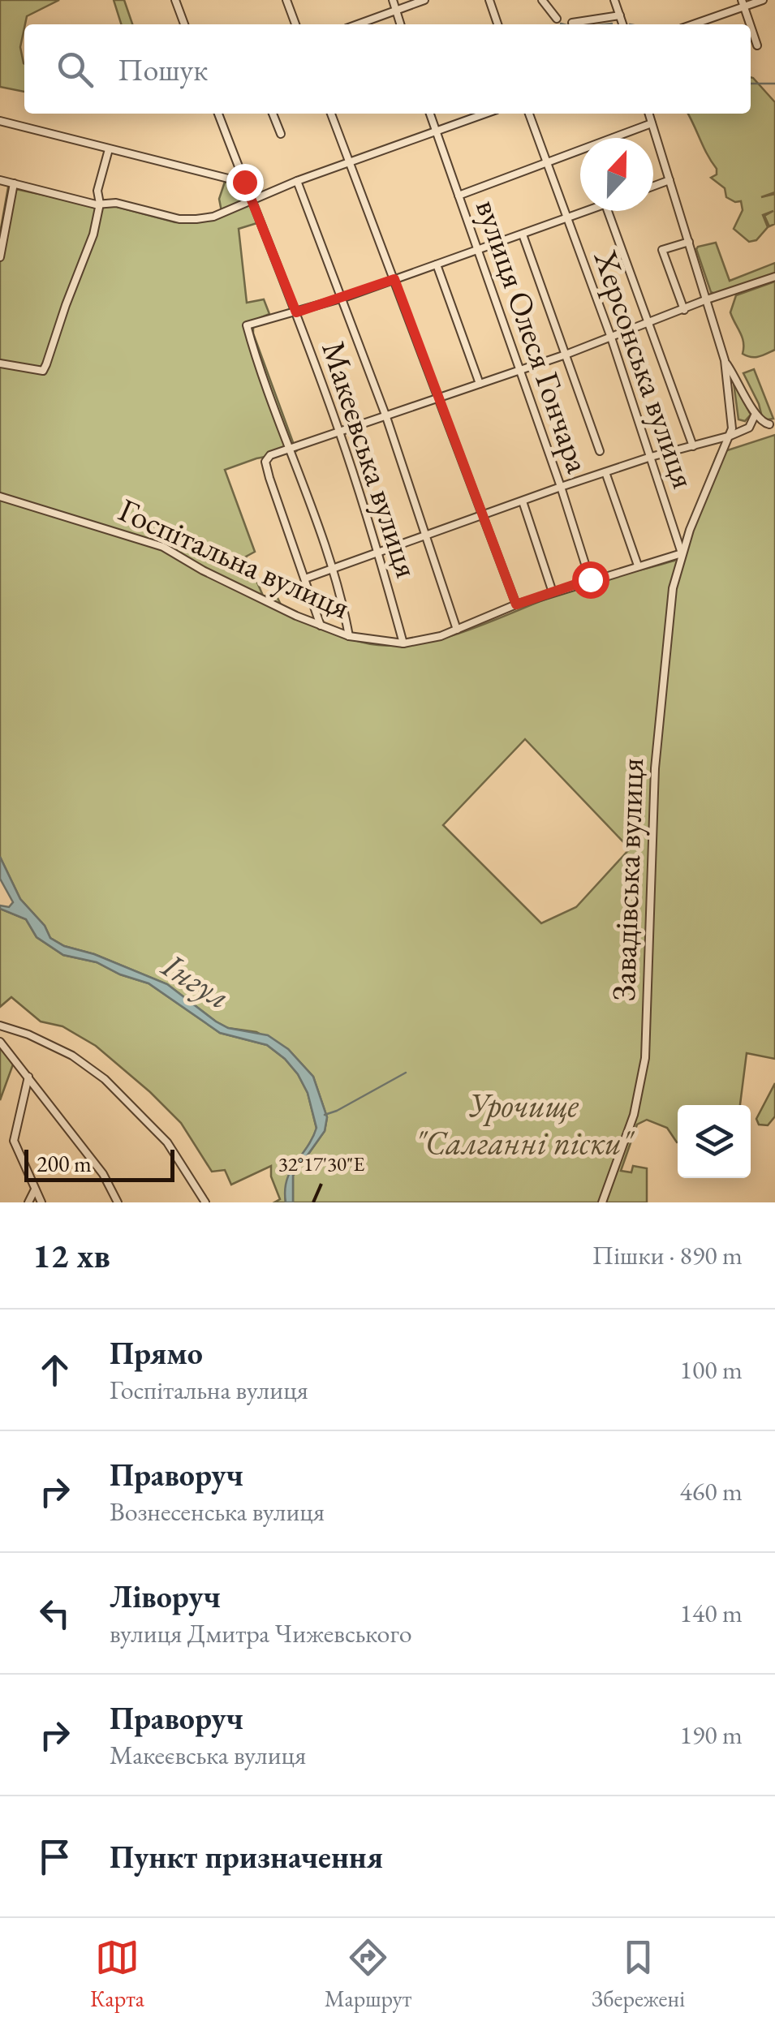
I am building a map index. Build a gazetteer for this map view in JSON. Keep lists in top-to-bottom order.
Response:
{
  "streets": {
    "street": [
      "вулиця Олеся Гончара",
      "Херсонська вулиця",
      "Макеєвська вулиця",
      "Госпітальна вулиця",
      "Завадівська вулиця"
    ]
  },
  "crossings": [
    ["вулиця Олеся Гончара", "Госпітальна вулиця"],
    ["Херсонська вулиця", "Госпітальна вулиця"],
    ["Херсонська вулиця", "Завадівська вулиця"],
    ["Макеєвська вулиця", "Госпітальна вулиця"],
    ["Госпітальна вулиця", "Завадівська вулиця"]
  ],
  "water": ["Інгул"],
  "parks": ["Урочище \"Салганні піски\""],
  "scale_bar": "200 m",
  "north": "top",
  "page": {
    "search": "Пошук",
    "scale": "200 m",
    "heading": ["12 хв", "Пішки · 890 m"],
    "list": [
      ["Прямо", "Госпітальна вулиця", "100 m"],
      ["Праворуч", "Вознесенська вулиця", "460 m"],
      ["Ліворуч", "вулиця Дмитра Чижевського", "140 m"],
      ["Праворуч", "Макеєвська вулиця", "190 m"],
      "Пункт призначення"
    ],
    "nav": ["Карта", "Маршрут", "Збережені"]
  },
  "coordinates": ["32°17'30\"E"]
}
